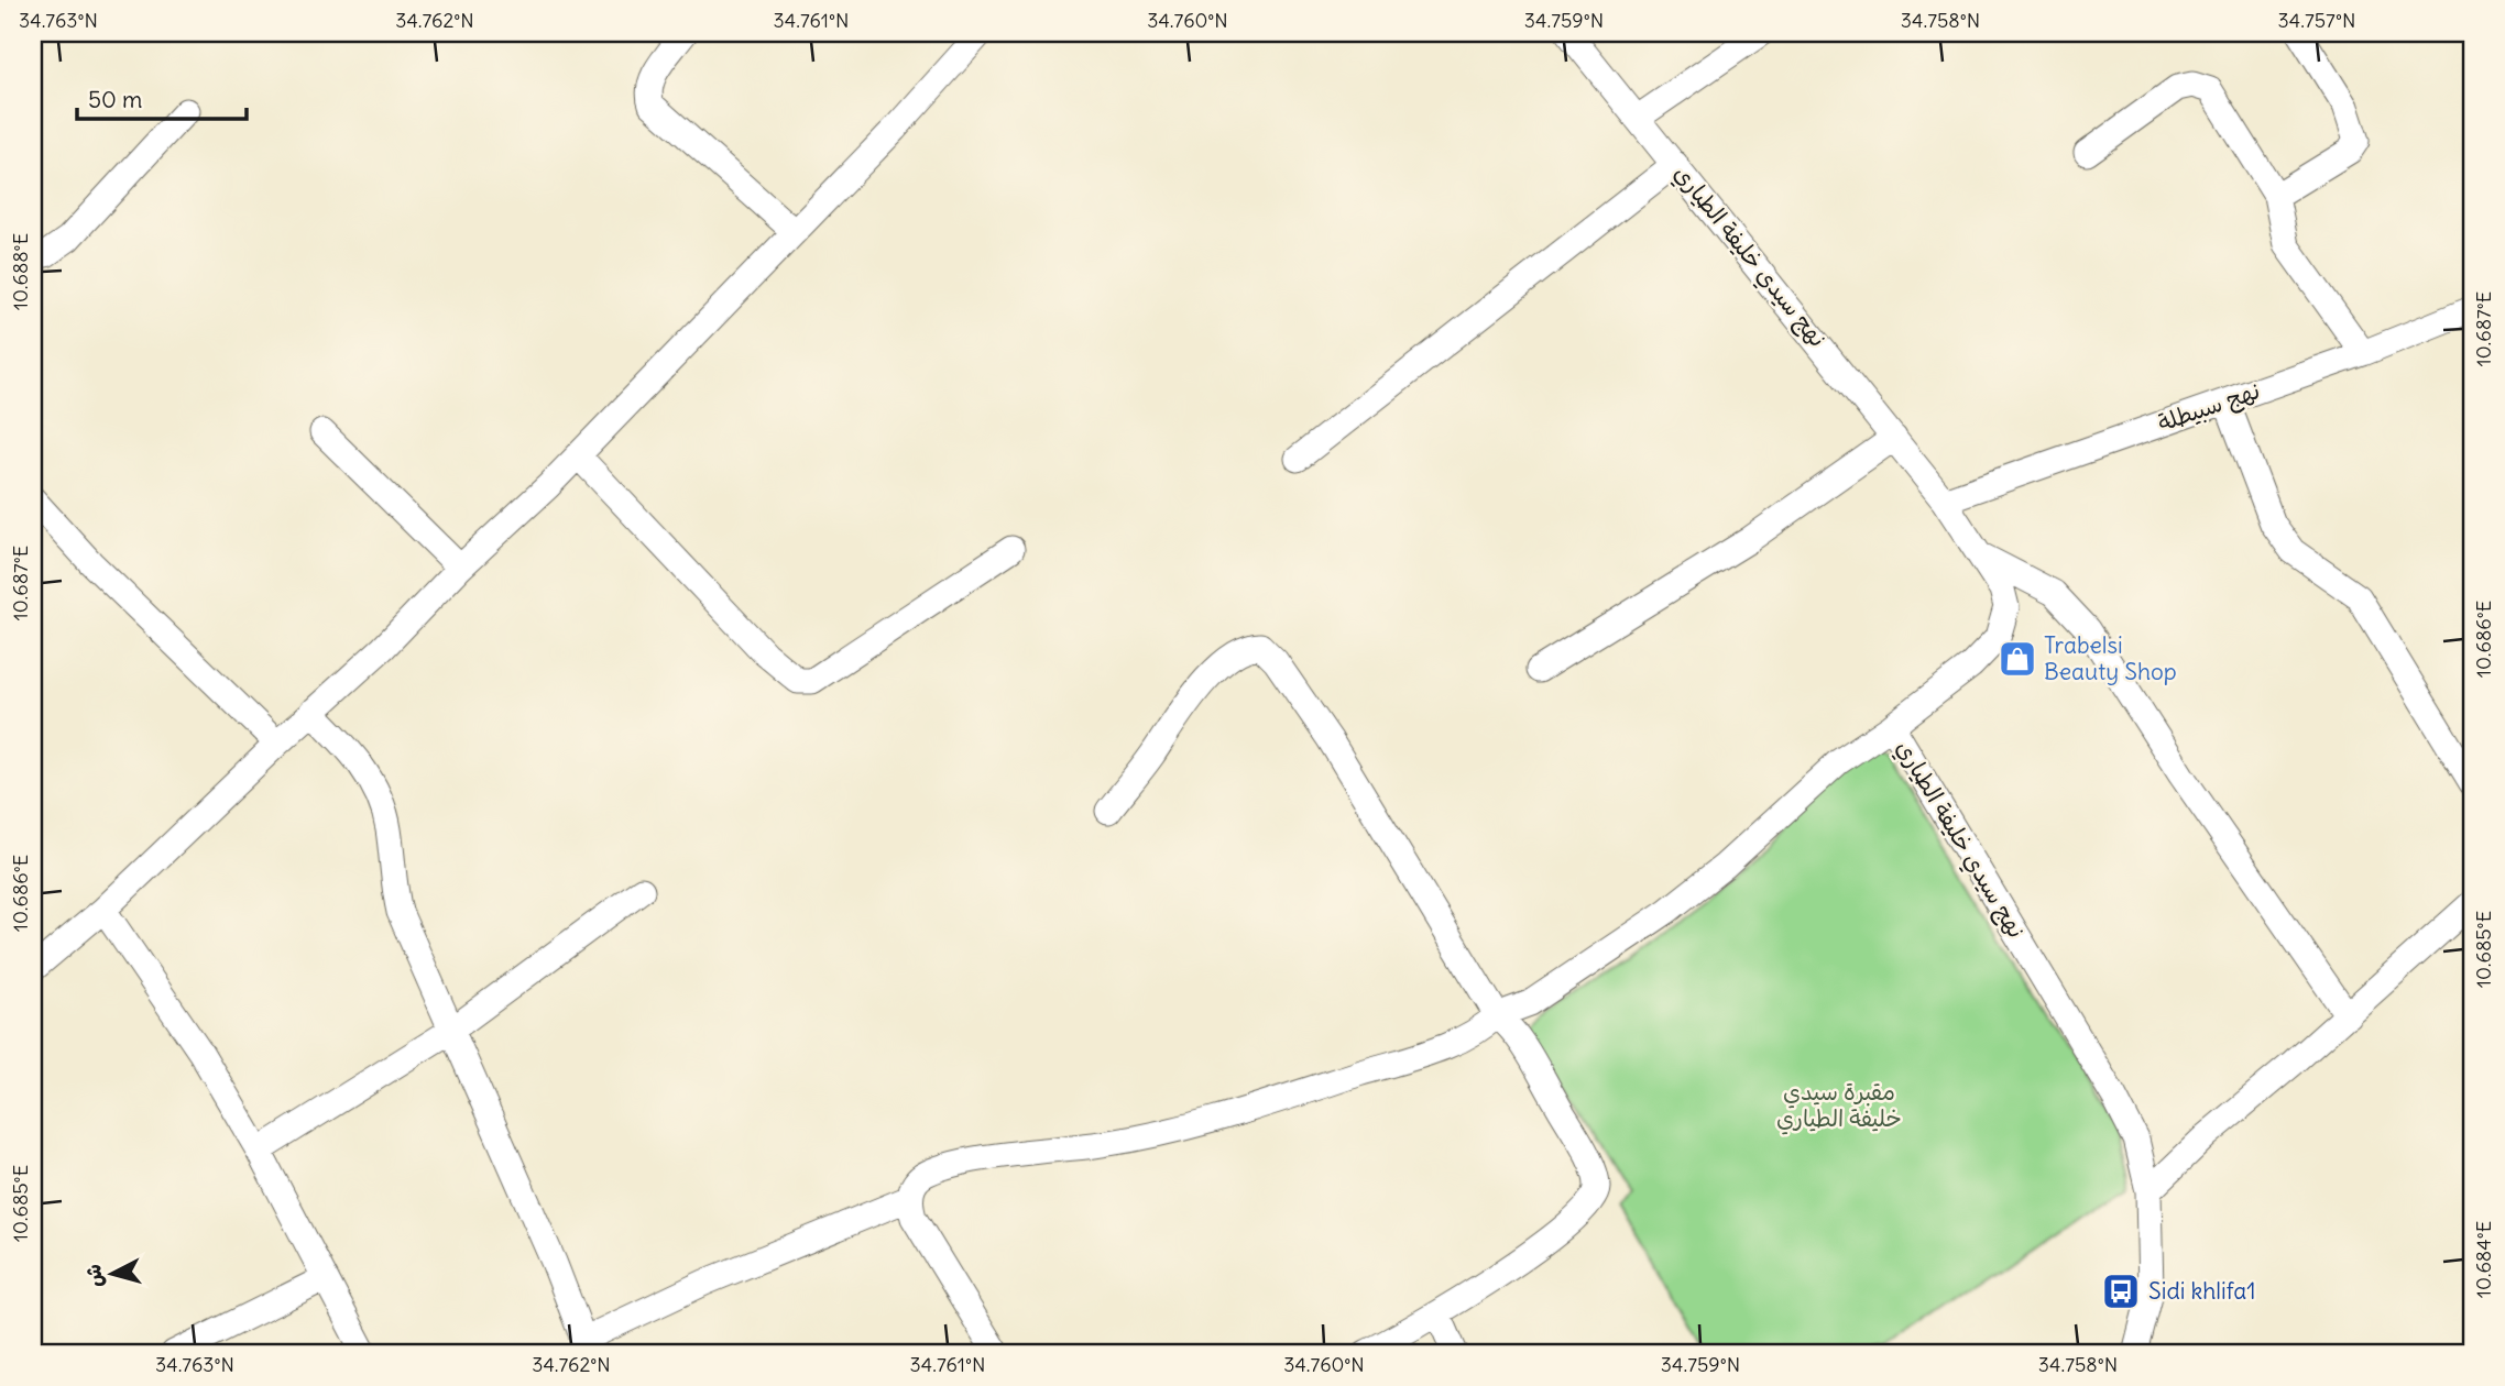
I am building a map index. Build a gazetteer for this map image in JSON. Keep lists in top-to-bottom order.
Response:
{
  "streets": {
    "street": ["نهج سيدي خليفة الطياري", "نهج سبيطلة"]
  },
  "crossings": [
    ["نهج سيدي خليفة الطياري", "نهج سبيطلة"]
  ],
  "parks": ["مقبرة سيدي خليفة الطياري"],
  "places": {
    "shop": ["Trabelsi Beauty Shop"],
    "bus stop": ["Sidi khlifa1"]
  },
  "scale_bar": "50 m",
  "north": "left",
  "coordinates": [
    "34.763°N",
    "34.762°N",
    "34.761°N",
    "34.760°N",
    "34.759°N",
    "34.758°N",
    "34.757°N",
    "10.688°E",
    "10.687°E",
    "10.686°E",
    "10.685°E",
    "10.684°E"
  ]
}
